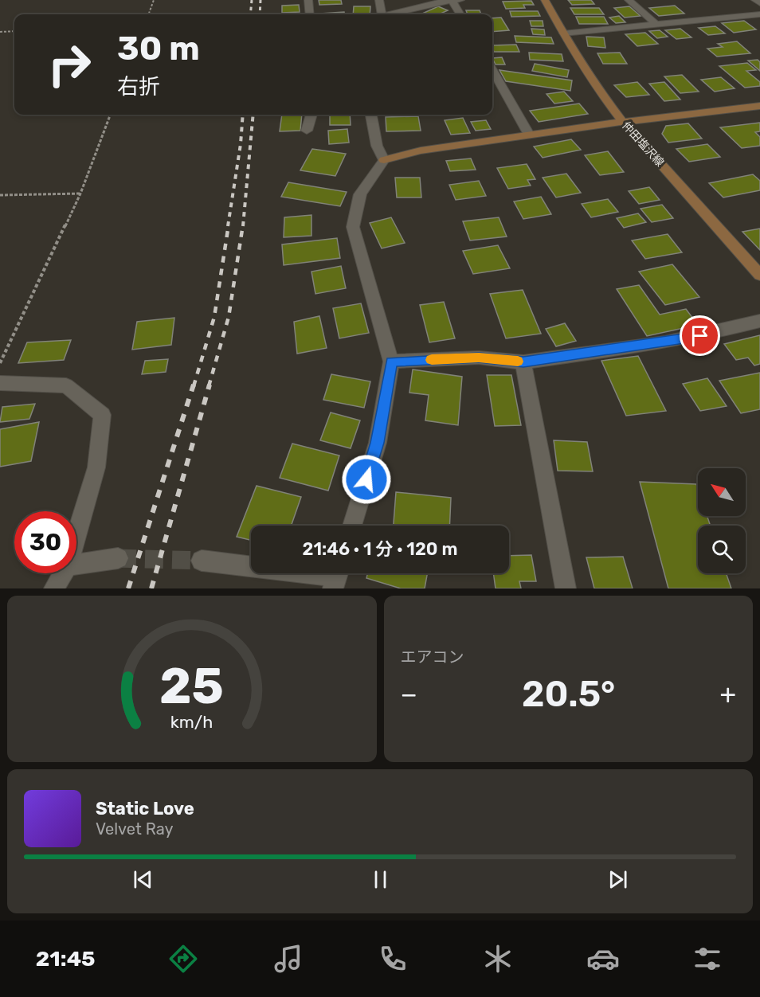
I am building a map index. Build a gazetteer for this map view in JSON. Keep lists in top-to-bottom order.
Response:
{
  "streets": {
    "main road": ["仲田塩沢線"]
  },
  "north": "top left",
  "page": {
    "turn": ["30 m", "右折"],
    "limit": "30",
    "trip": "21:46 · 1 分 · 120 m",
    "tile": "エアコン",
    "heat": ["−", "20.5°", "+"],
    "song": ["Static Love", "Velvet Ray"],
    "tabs": "21:45",
    "gauge": ["25", "km/h"]
  }
}
